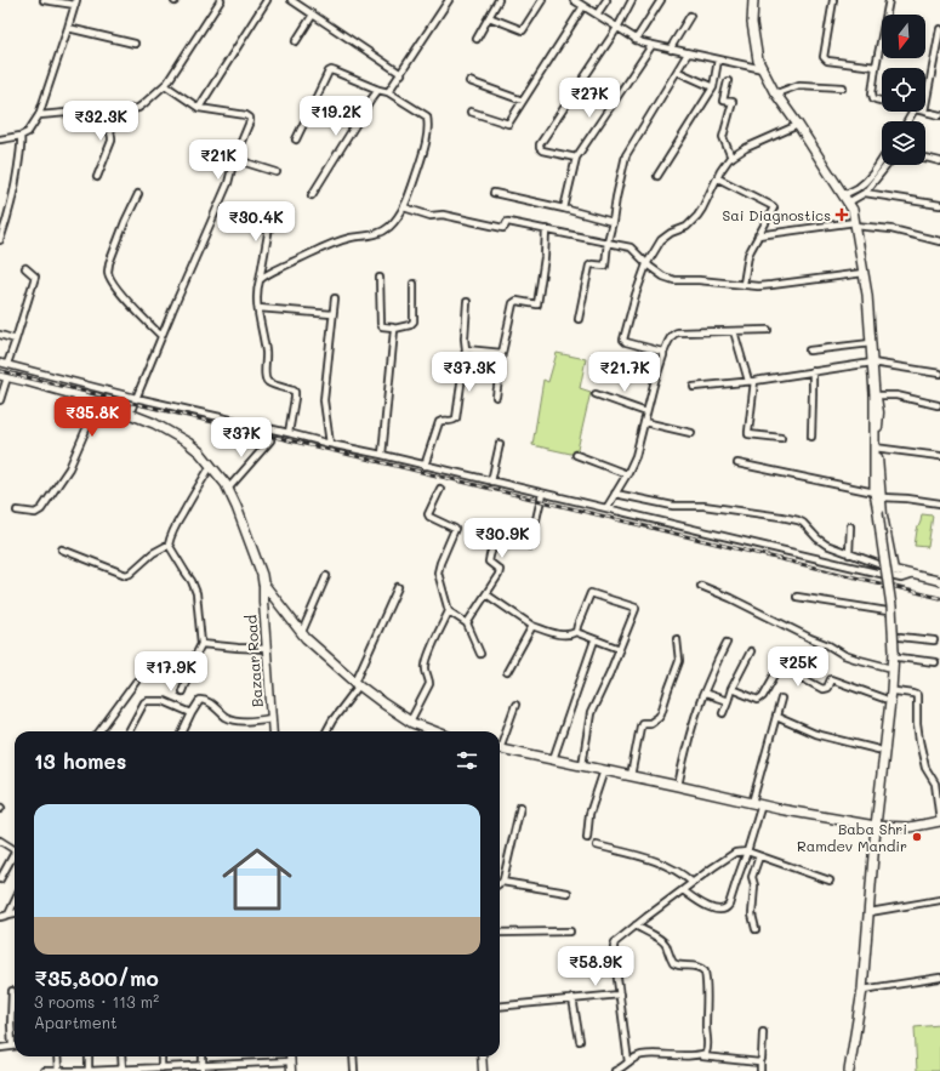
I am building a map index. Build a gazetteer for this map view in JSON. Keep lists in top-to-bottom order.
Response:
{
  "streets": {
    "street": ["Bazaar Road"]
  },
  "places": {
    "health": ["Sai Diagnostics"],
    "other": ["Baba Shri Ramdev Mandir"]
  },
  "north": "bottom",
  "page": {
    "price": [
      "₹27K",
      "₹19.2K",
      "₹32.3K",
      "₹21K",
      "₹30.4K",
      "₹37.3K",
      "₹21.7K",
      "₹35.8K",
      "₹37K",
      "₹30.9K",
      "₹25K",
      "₹17.9K",
      "₹58.9K"
    ],
    "heading": "13 homes",
    "list": [
      {
        "name": "₹35,800/mo",
        "note": "3 rooms · 113 m² · Apartment"
      }
    ]
  }
}
